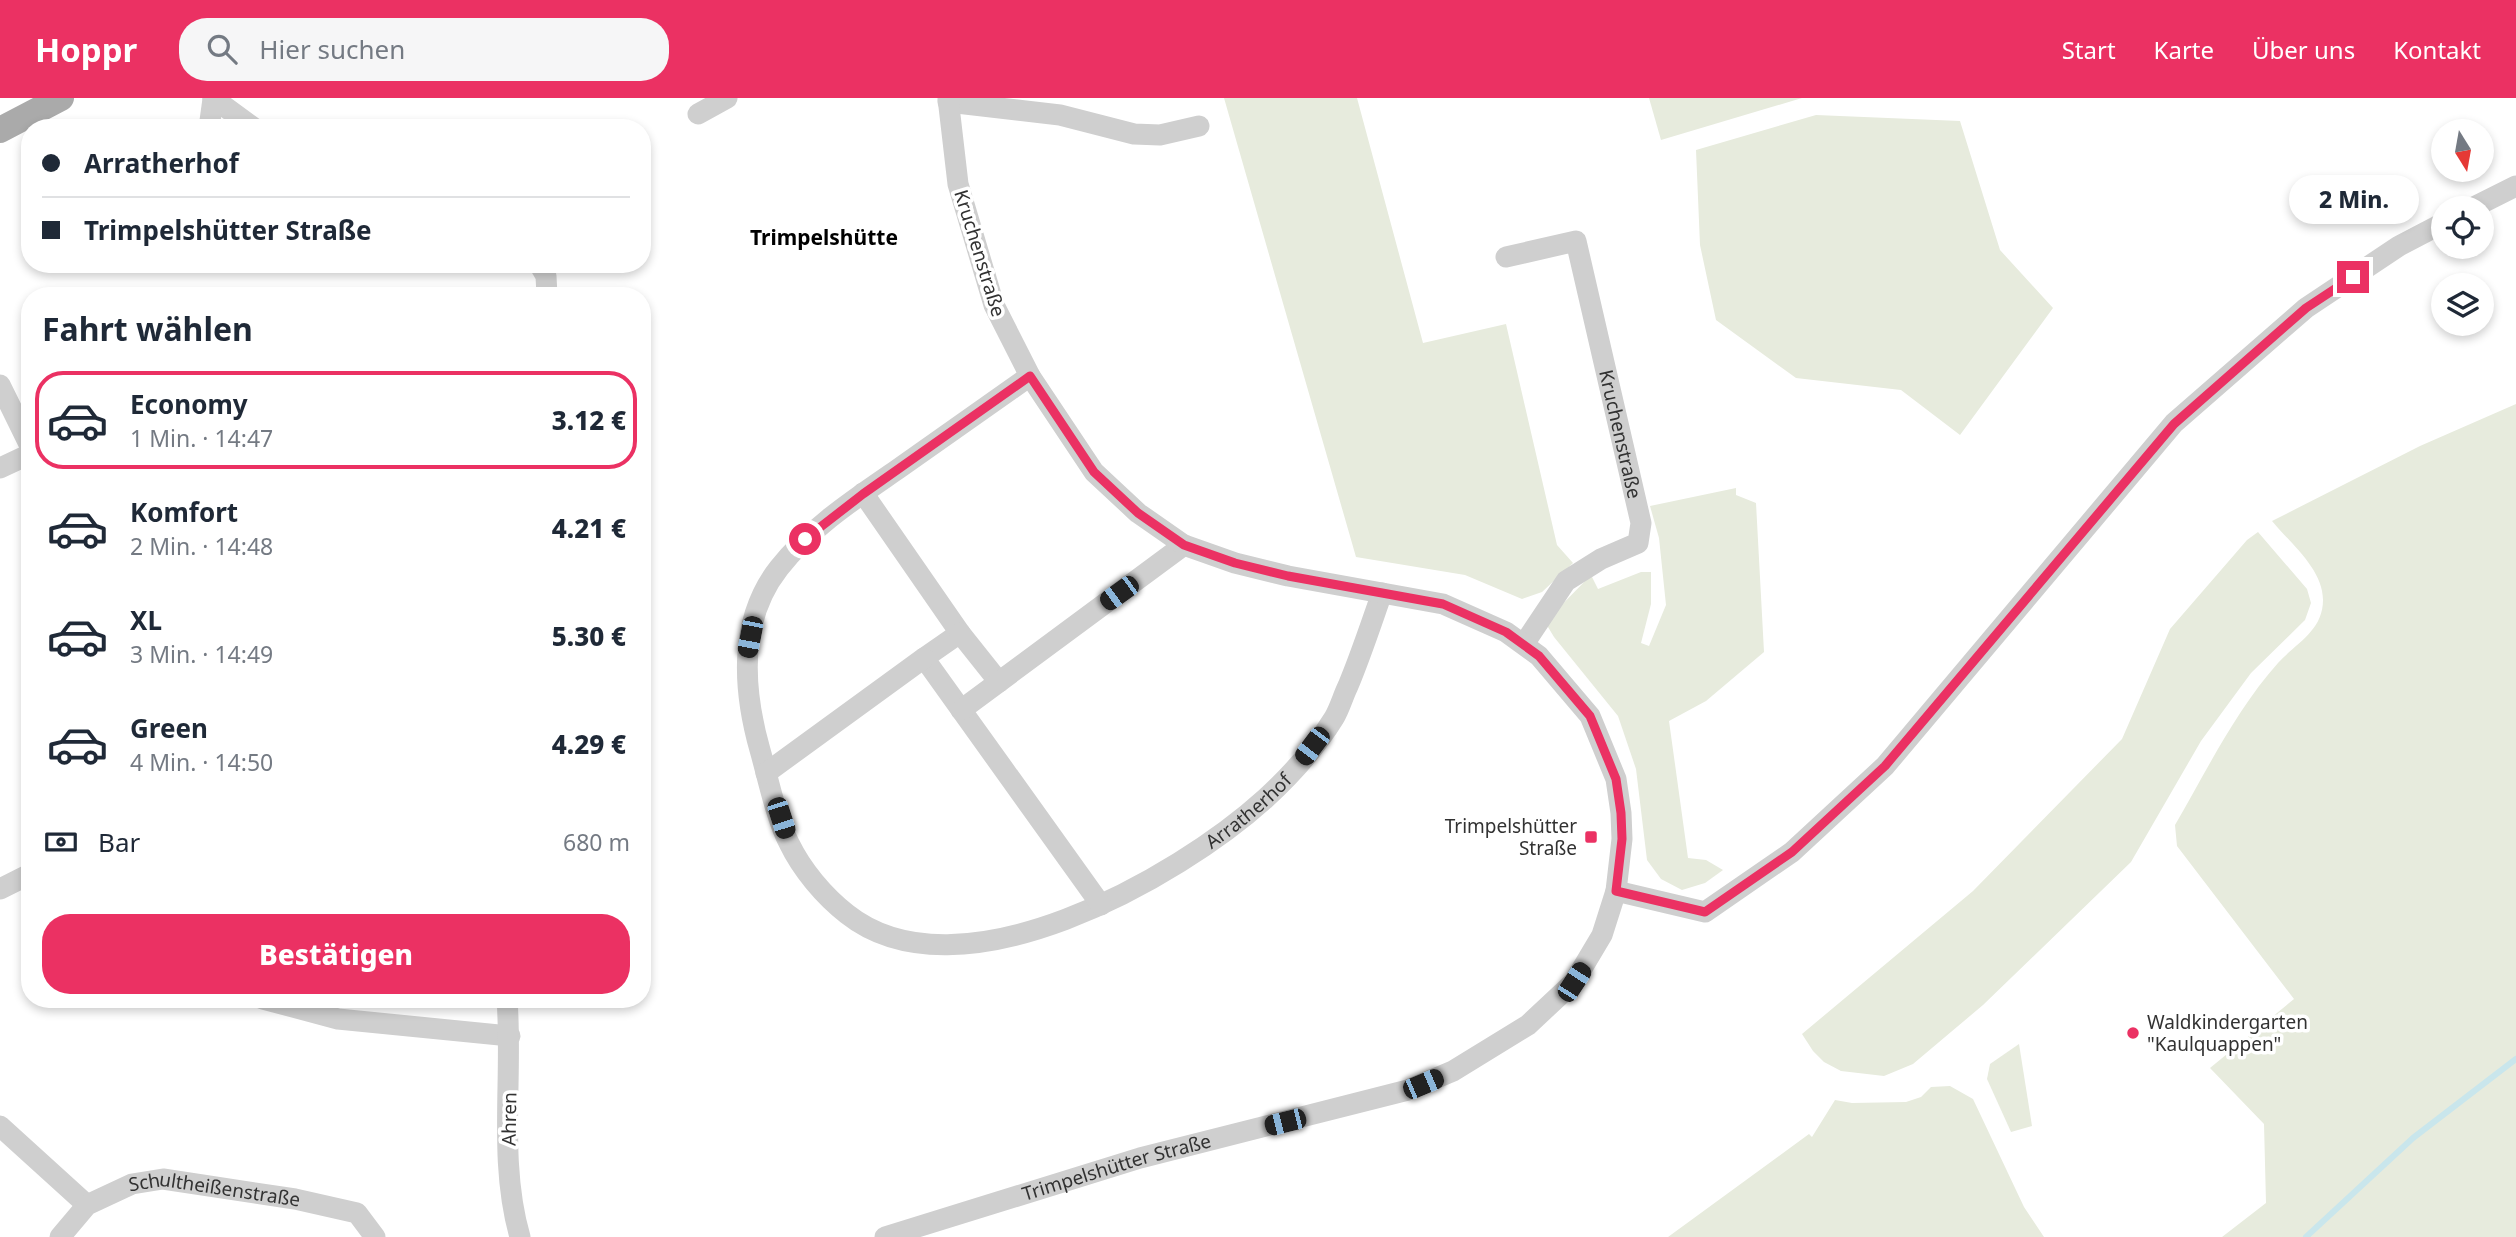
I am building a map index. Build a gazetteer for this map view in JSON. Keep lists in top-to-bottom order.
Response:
{
  "streets": {
    "street": [
      "Kruchenstraße",
      "Arratherhof",
      "Ahren",
      "Trimpelshütter Straße",
      "Schultheißenstraße"
    ]
  },
  "crossings": [
    ["Kruchenstraße", "Arratherhof"],
    ["Kruchenstraße", "Trimpelshütter Straße"]
  ],
  "districts": ["Trimpelshütte"],
  "places": {
    "transit": ["Trimpelshütter Straße"],
    "other": ["Waldkindergarten \"Kaulquappen\""]
  },
  "north": "bottom",
  "page": {
    "header": "Hoppr",
    "search": "Hier suchen",
    "nav": [
      "Start",
      "Karte",
      "Über uns",
      "Kontakt"
    ],
    "banner": ["Arratherhof", "Trimpelshütter Straße"],
    "bubble": "2 Min.",
    "heading": "Fahrt wählen",
    "list": [
      {
        "name": "Economy",
        "note": "1 Min. · 14:47",
        "value": "3.12 €"
      },
      {
        "name": "Komfort",
        "note": "2 Min. · 14:48",
        "value": "4.21 €"
      },
      {
        "name": "XL",
        "note": "3 Min. · 14:49",
        "value": "5.30 €"
      },
      {
        "name": "Green",
        "note": "4 Min. · 14:50",
        "value": "4.29 €"
      }
    ],
    "pay": ["Bar", "680 m"],
    "buttons": "Bestätigen"
  }
}
